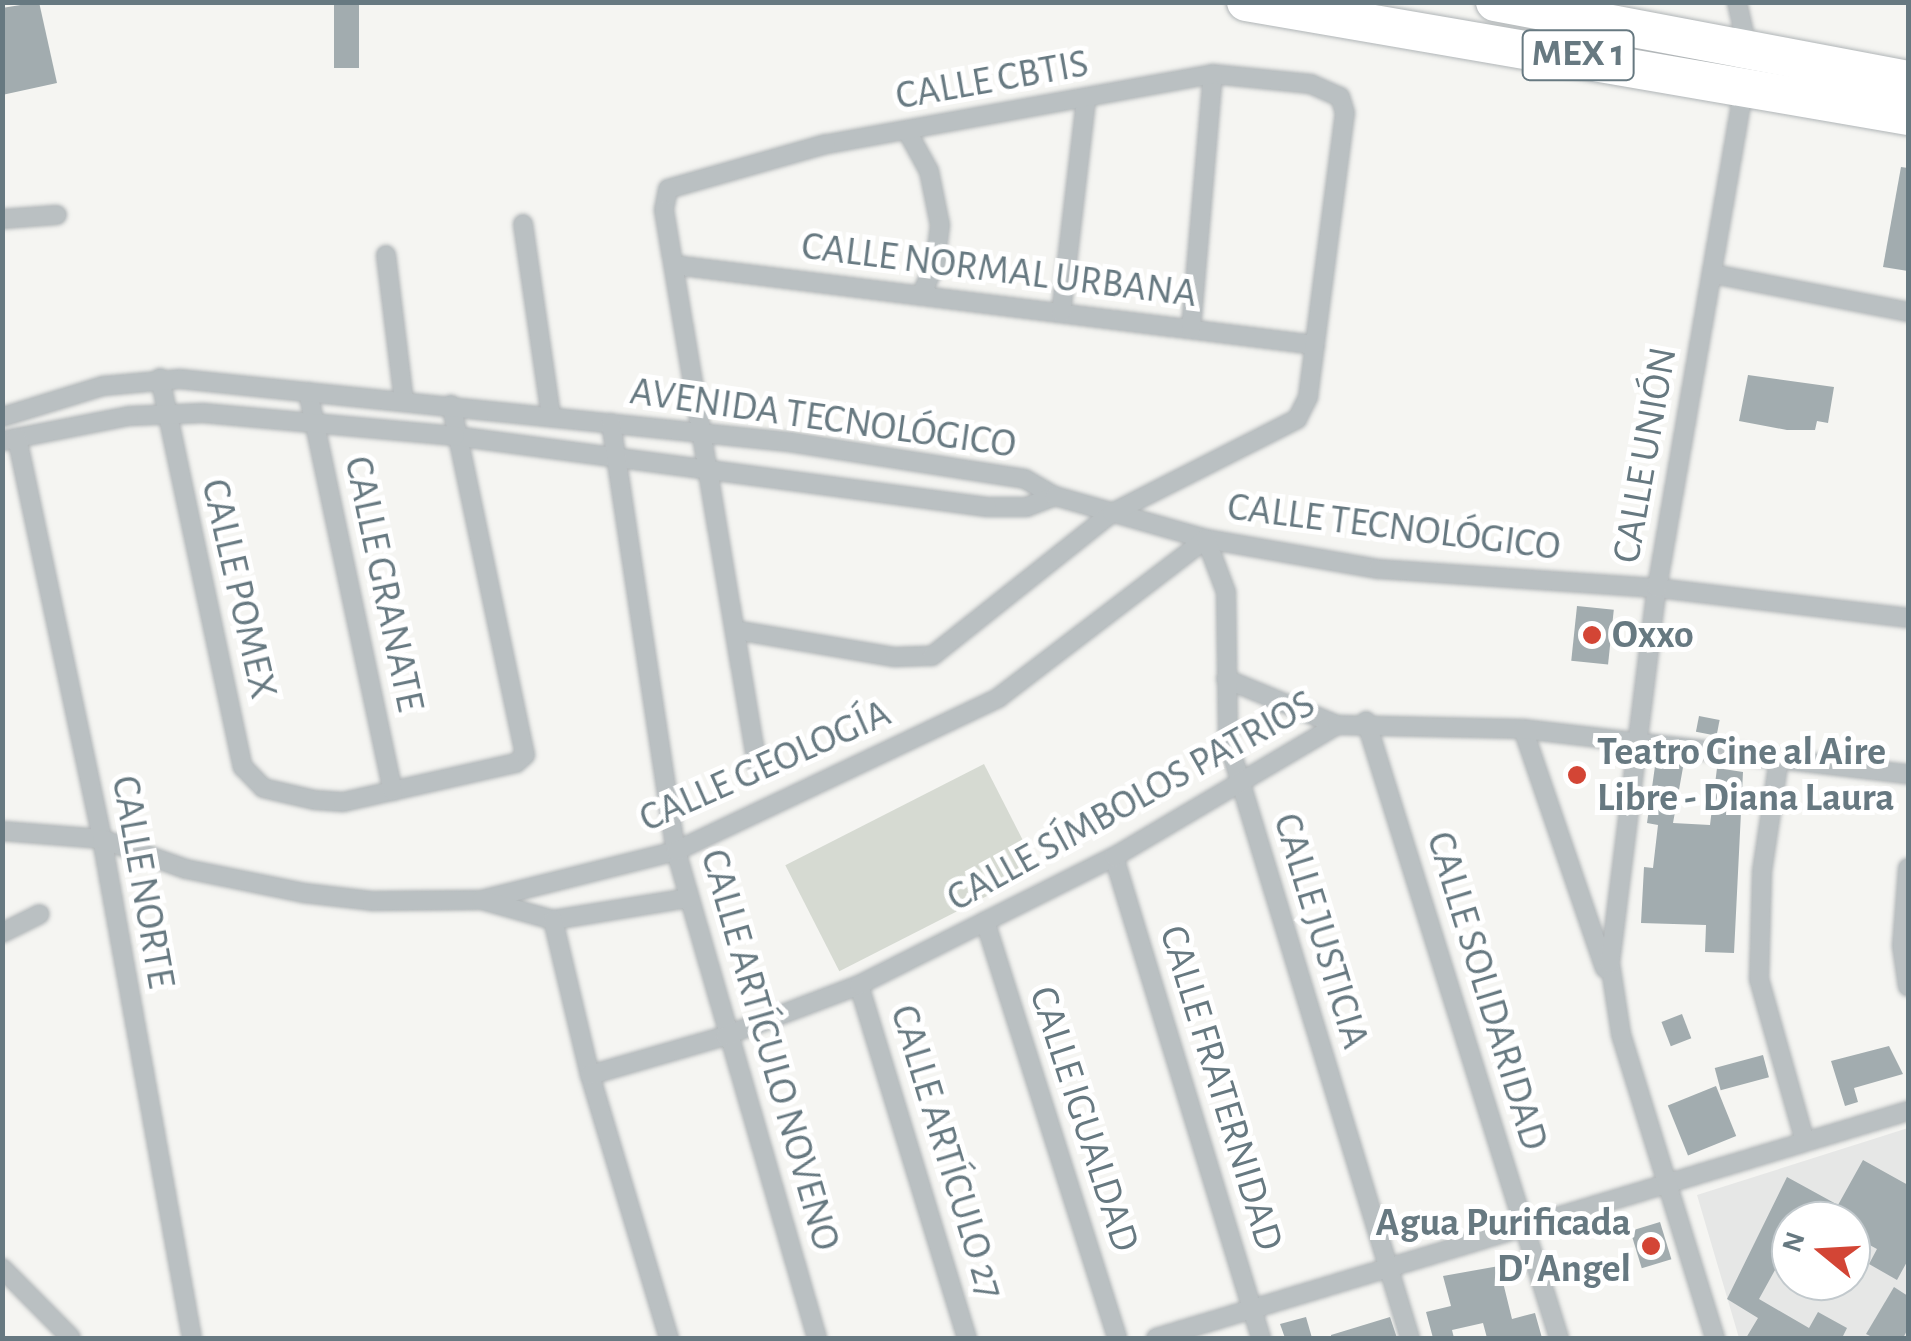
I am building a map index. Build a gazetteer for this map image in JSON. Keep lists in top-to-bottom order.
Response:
{
  "streets": {
    "highway": ["MEX 1"],
    "street": [
      "CALLE CBTIS",
      "CALLE NORMAL URBANA",
      "AVENIDA TECNOLÓGICO",
      "CALLE UNIÓN",
      "CALLE TECNOLÓGICO",
      "CALLE GRANATE",
      "CALLE POMEX",
      "CALLE GEOLOGÍA",
      "CALLE SÍMBOLOS PATRIOS",
      "CALLE NORTE",
      "CALLE JUSTICIA",
      "CALLE SOLIDARIDAD",
      "CALLE ARTÍCULO NOVENO",
      "CALLE FRATERNIDAD",
      "CALLE IGUALDAD",
      "CALLE ARTÍCULO 27"
    ]
  },
  "crossings": [
    ["MEX 1", "CALLE UNIÓN"],
    ["CALLE CBTIS", "CALLE NORMAL URBANA"],
    ["AVENIDA TECNOLÓGICO", "CALLE TECNOLÓGICO"],
    ["AVENIDA TECNOLÓGICO", "CALLE GRANATE"],
    ["AVENIDA TECNOLÓGICO", "CALLE POMEX"],
    ["AVENIDA TECNOLÓGICO", "CALLE NORTE"],
    ["AVENIDA TECNOLÓGICO", "CALLE ARTÍCULO NOVENO"],
    ["CALLE UNIÓN", "CALLE TECNOLÓGICO"],
    ["CALLE UNIÓN", "CALLE SÍMBOLOS PATRIOS"],
    ["CALLE TECNOLÓGICO", "CALLE GEOLOGÍA"],
    ["CALLE TECNOLÓGICO", "CALLE JUSTICIA"],
    ["CALLE GRANATE", "CALLE POMEX"],
    ["CALLE GEOLOGÍA", "CALLE NORTE"],
    ["CALLE GEOLOGÍA", "CALLE JUSTICIA"],
    ["CALLE GEOLOGÍA", "CALLE ARTÍCULO NOVENO"],
    ["CALLE SÍMBOLOS PATRIOS", "CALLE JUSTICIA"],
    ["CALLE SÍMBOLOS PATRIOS", "CALLE SOLIDARIDAD"],
    ["CALLE SÍMBOLOS PATRIOS", "CALLE ARTÍCULO NOVENO"],
    ["CALLE SÍMBOLOS PATRIOS", "CALLE FRATERNIDAD"],
    ["CALLE SÍMBOLOS PATRIOS", "CALLE IGUALDAD"],
    ["CALLE SÍMBOLOS PATRIOS", "CALLE ARTÍCULO 27"]
  ],
  "places": ["Oxxo", "Teatro Cine al Aire Libre - Diana Laura", "Agua Purificada D' Angel"],
  "north": "left"
}
